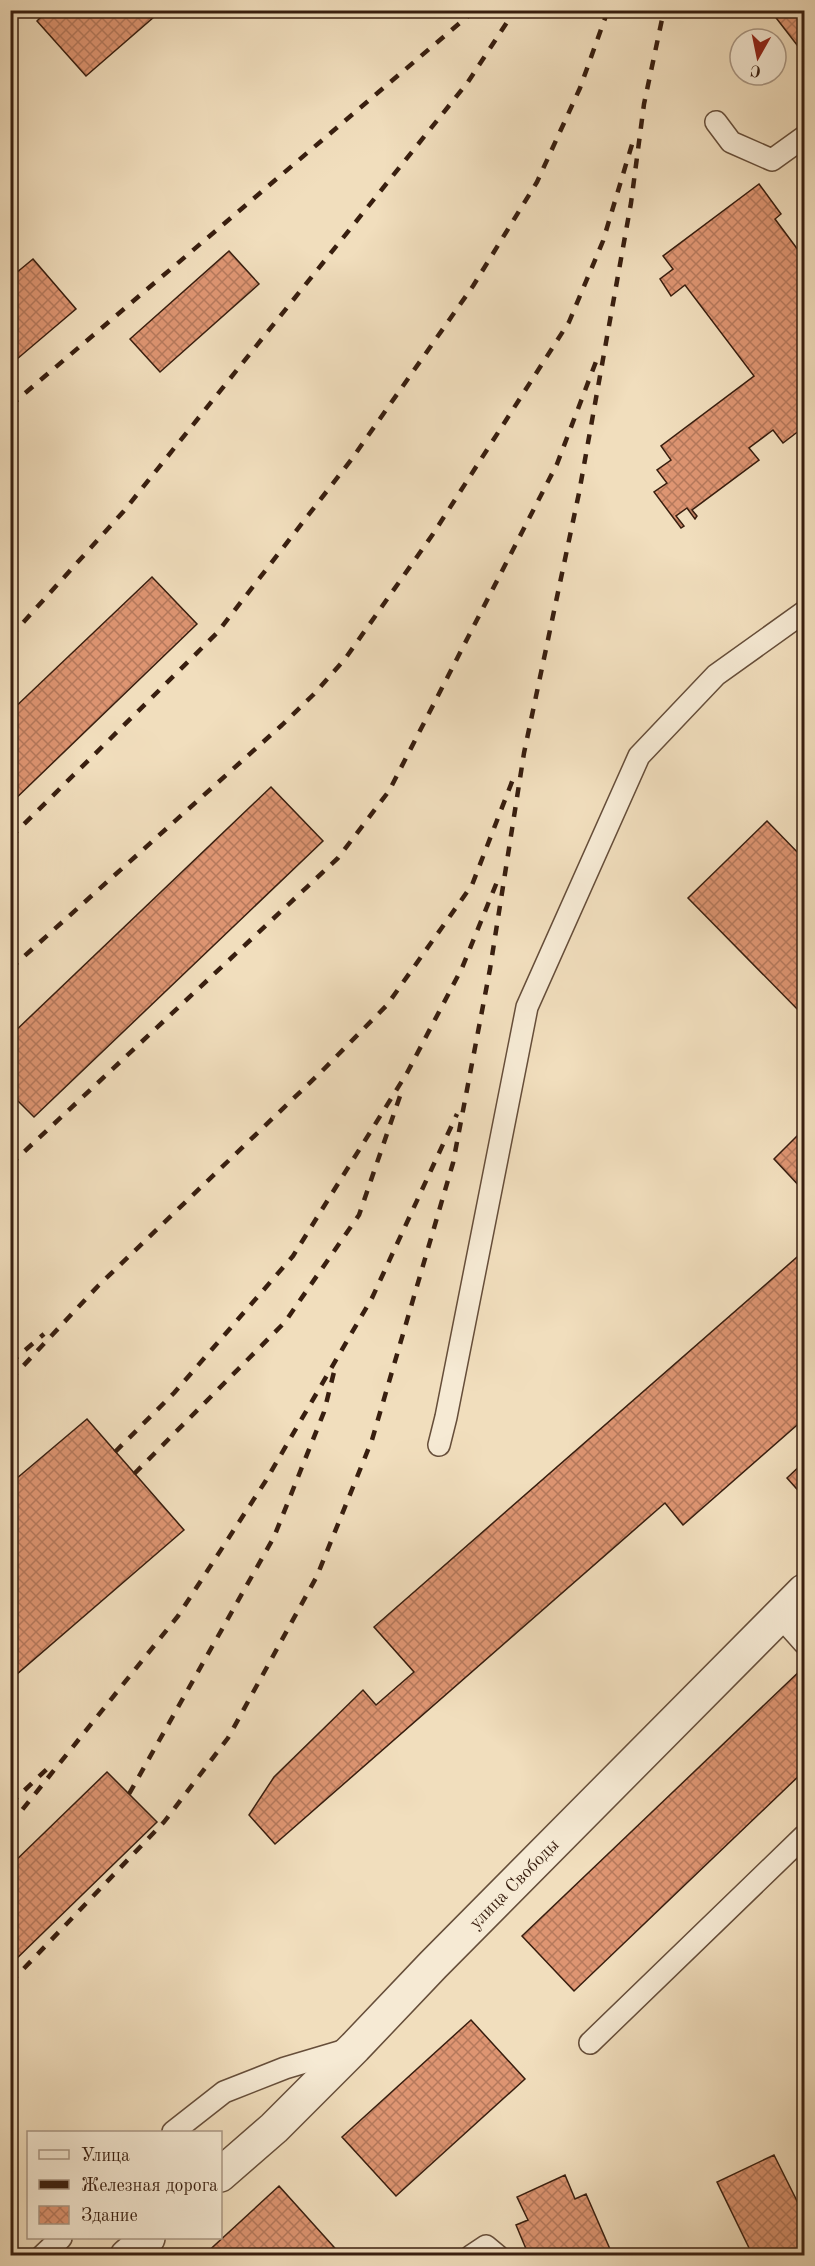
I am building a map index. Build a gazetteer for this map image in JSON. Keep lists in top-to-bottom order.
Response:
{
  "streets": {
    "street": ["улица Свободы"]
  },
  "legend": ["Улица", "Железная дорога", "Здание"],
  "north": "bottom"
}
